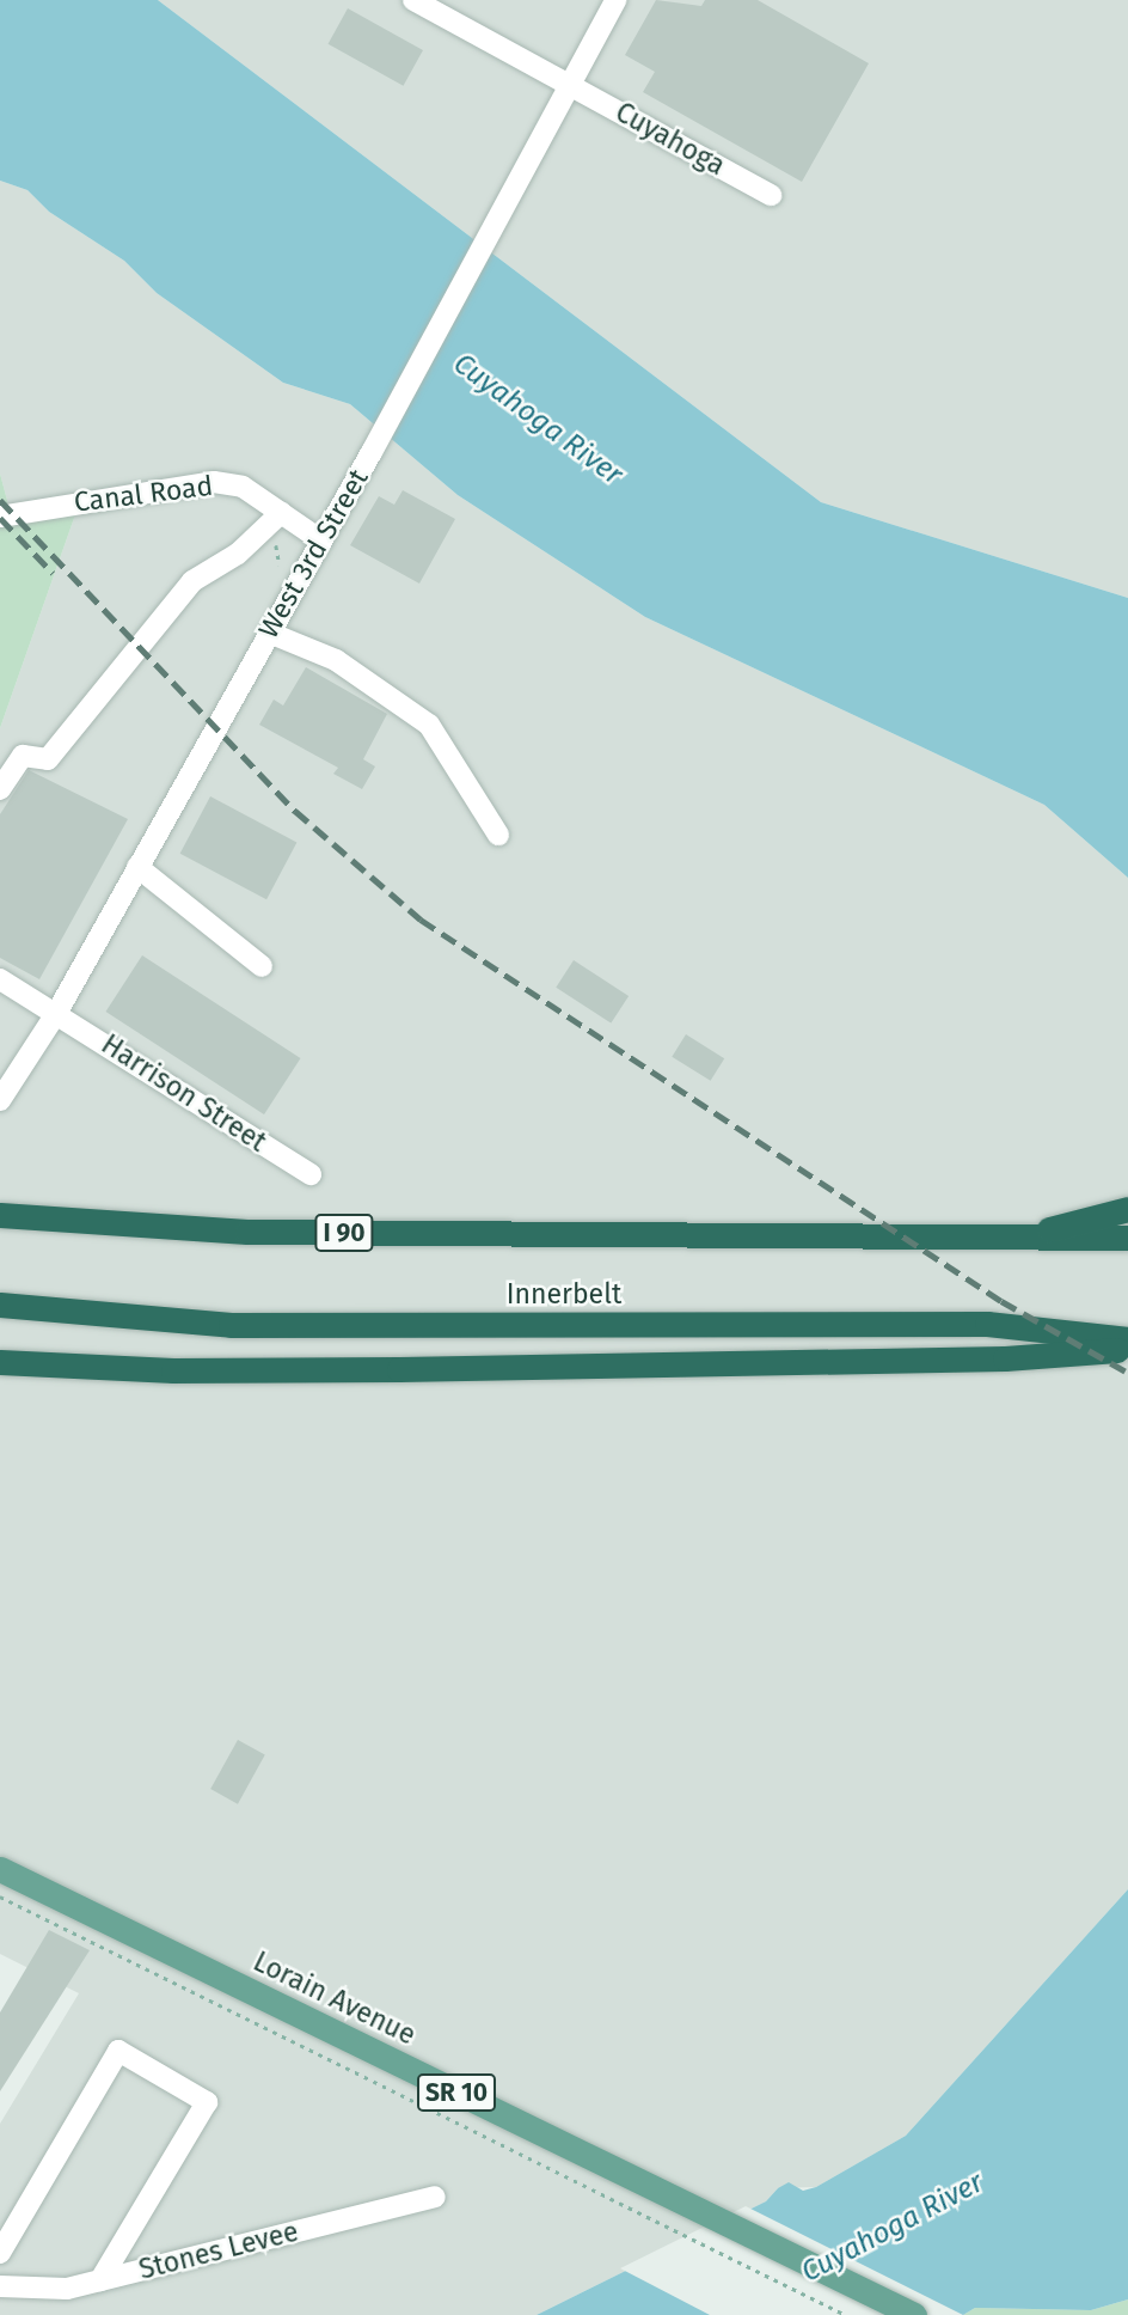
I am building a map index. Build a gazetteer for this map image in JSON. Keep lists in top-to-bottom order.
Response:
{
  "streets": {
    "highway": ["I 90", "Innerbelt"],
    "main road": ["Lorain Avenue", "SR 10"],
    "street": [
      "Cuyahoga",
      "Canal Road",
      "West 3rd Street",
      "Harrison Street",
      "Stones Levee"
    ]
  },
  "crossings": [
    ["Cuyahoga", "West 3rd Street"],
    ["Canal Road", "West 3rd Street"],
    ["West 3rd Street", "Harrison Street"]
  ],
  "water": ["Cuyahoga River"]
}
